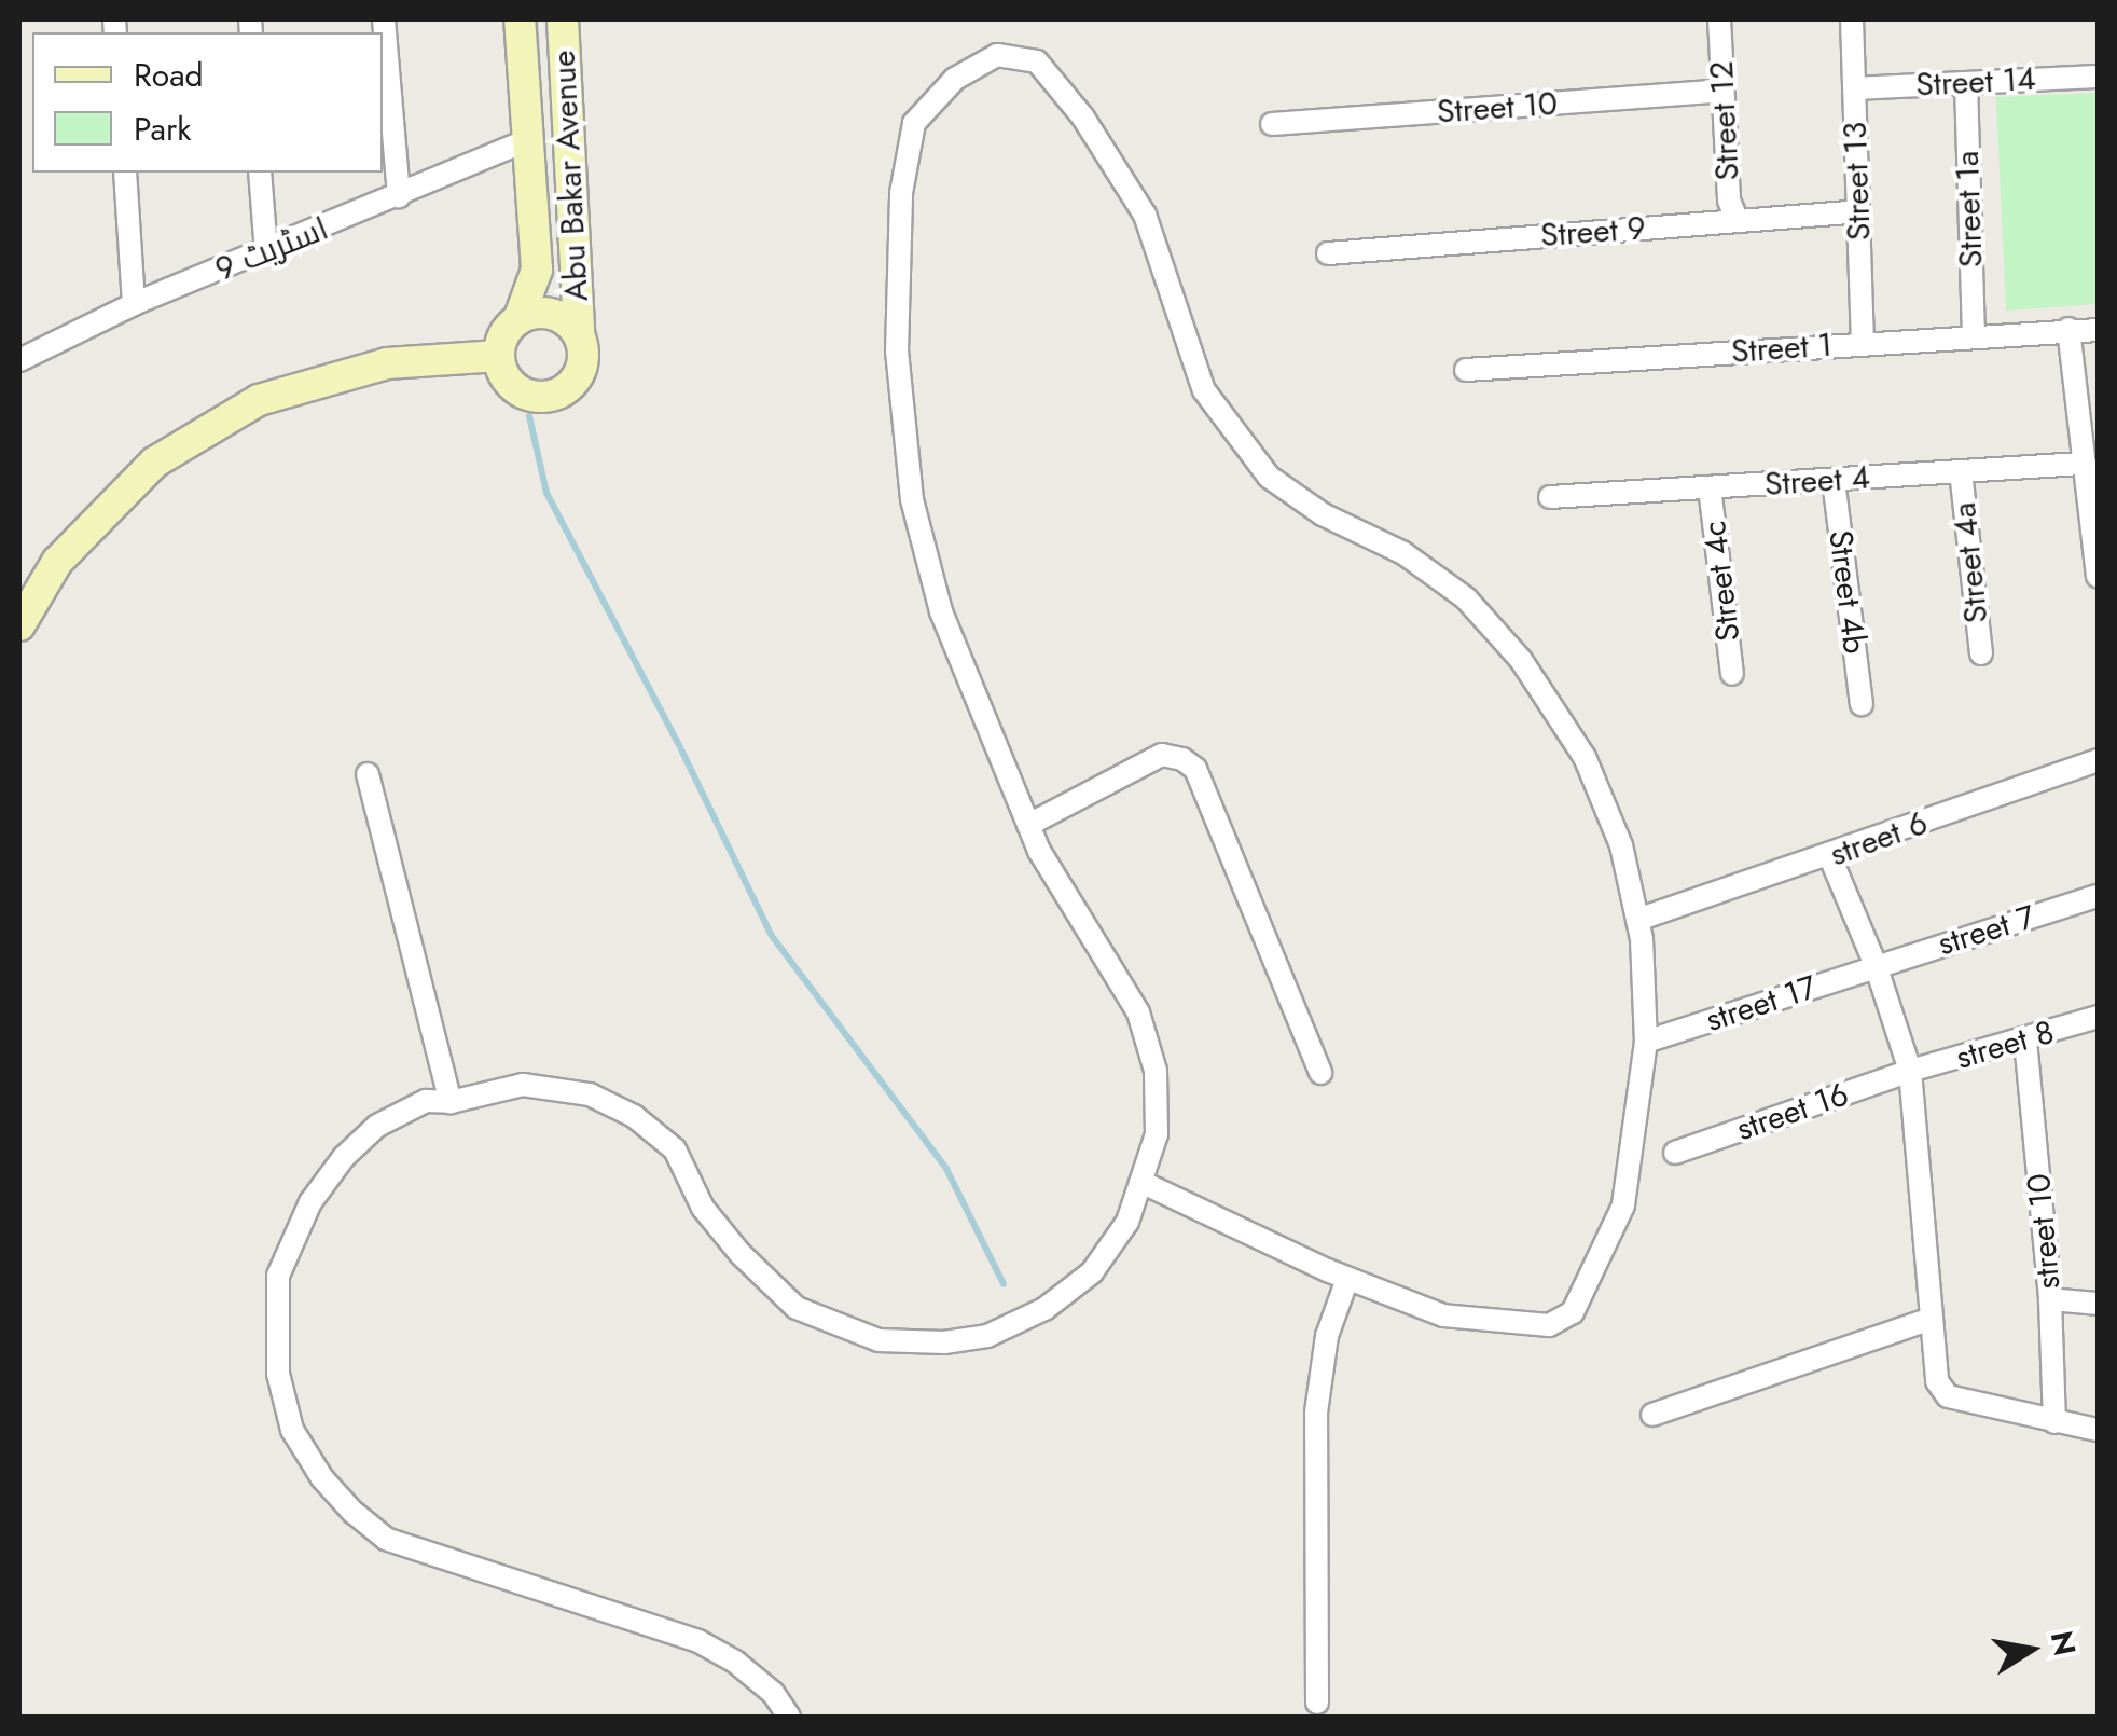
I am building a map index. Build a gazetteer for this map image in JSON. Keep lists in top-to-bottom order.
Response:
{
  "streets": {
    "street": [
      "Street 14",
      "Street 10",
      "Street 12",
      "Abu Bakar Avenue",
      "Street 13",
      "Street 1a",
      "Street 9",
      "اسٹریٹ 9",
      "Street 1",
      "Street 4",
      "Street 4a",
      "Street 4c",
      "Street 4b",
      "street 6",
      "street 7",
      "street 17",
      "street 8",
      "street 16",
      "street 10"
    ]
  },
  "crossings": [
    ["Street 14", "Street 13"],
    ["Street 14", "Street 1a"],
    ["Street 10", "Street 12"],
    ["Street 12", "Street 9"],
    ["Abu Bakar Avenue", "اسٹریٹ 9"],
    ["Street 13", "Street 9"],
    ["Street 13", "Street 1"],
    ["Street 1a", "Street 1"],
    ["Street 4", "Street 4a"],
    ["Street 4", "Street 4c"],
    ["Street 4", "Street 4b"],
    ["street 7", "street 17"],
    ["street 8", "street 16"],
    ["street 8", "street 10"]
  ],
  "legend": ["Road", "Park"],
  "north": "right"
}
